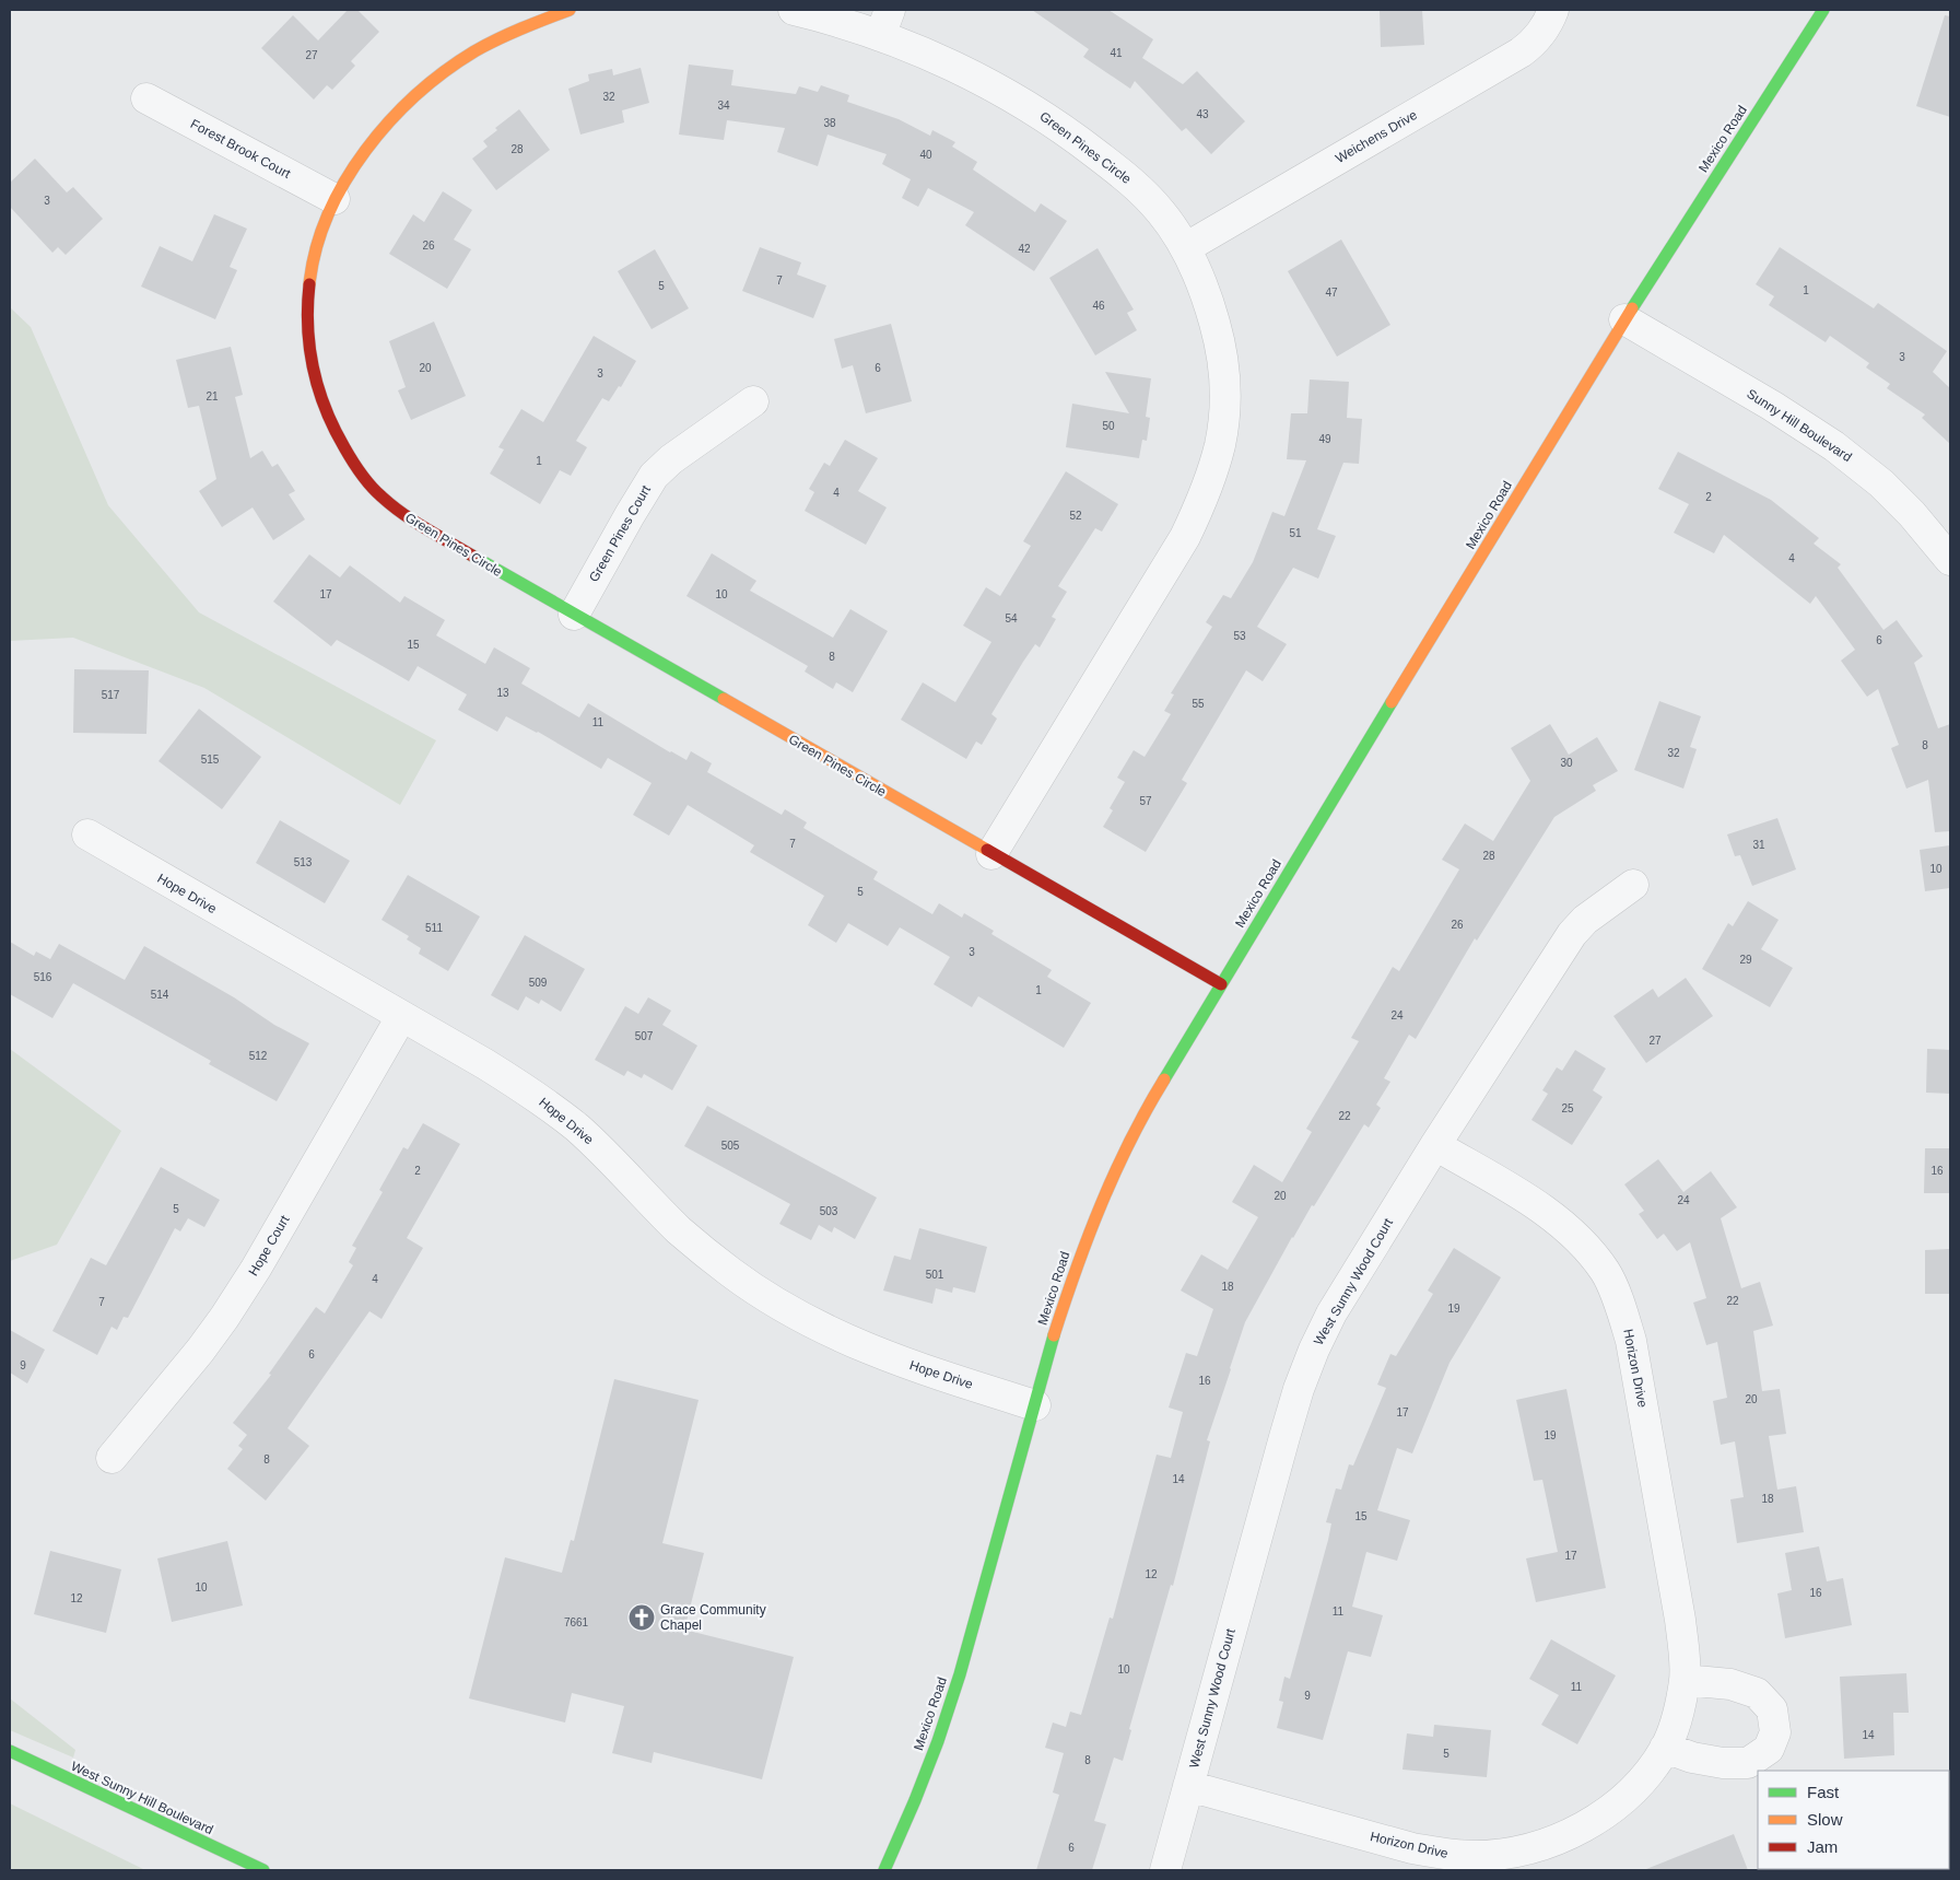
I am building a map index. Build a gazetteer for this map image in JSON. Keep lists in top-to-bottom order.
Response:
{
  "streets": {
    "main road": ["Mexico Road", "Green Pines Circle", "West Sunny Hill Boulevard"],
    "street": [
      "Weichens Drive",
      "Forest Brook Court",
      "Sunny Hill Boulevard",
      "Green Pines Court",
      "Hope Drive",
      "Hope Court",
      "West Sunny Wood Court",
      "Horizon Drive"
    ]
  },
  "crossings": [
    ["Weichens Drive", "Green Pines Circle"],
    ["Mexico Road", "Green Pines Circle"],
    ["Mexico Road", "Sunny Hill Boulevard"],
    ["Mexico Road", "Hope Drive"],
    ["Green Pines Circle", "Forest Brook Court"],
    ["Green Pines Circle", "Green Pines Court"],
    ["Hope Drive", "Hope Court"],
    ["West Sunny Wood Court", "Horizon Drive"]
  ],
  "places": {
    "church": ["Grace Community Chapel"]
  },
  "house_numbers": [
    "41",
    "27",
    "32",
    "34",
    "43",
    "38",
    "28",
    "40",
    "3",
    "26",
    "42",
    "7",
    "5",
    "1",
    "47",
    "46",
    "3",
    "20",
    "6",
    "3",
    "21",
    "50",
    "49",
    "1",
    "4",
    "2",
    "52",
    "51",
    "4",
    "17",
    "10",
    "54",
    "53",
    "6",
    "15",
    "8",
    "13",
    "517",
    "55",
    "11",
    "8",
    "32",
    "515",
    "30",
    "57",
    "7",
    "31",
    "28",
    "513",
    "10",
    "5",
    "26",
    "511",
    "3",
    "29",
    "516",
    "509",
    "1",
    "514",
    "24",
    "507",
    "27",
    "512",
    "25",
    "22",
    "505",
    "2",
    "16",
    "20",
    "24",
    "5",
    "503",
    "501",
    "4",
    "18",
    "22",
    "7",
    "19",
    "6",
    "9",
    "16",
    "20",
    "17",
    "19",
    "8",
    "14",
    "18",
    "15",
    "17",
    "12",
    "10",
    "16",
    "12",
    "11",
    "7661",
    "10",
    "11",
    "9",
    "14",
    "5",
    "8",
    "6"
  ],
  "legend": ["Fast", "Slow", "Jam"]
}
